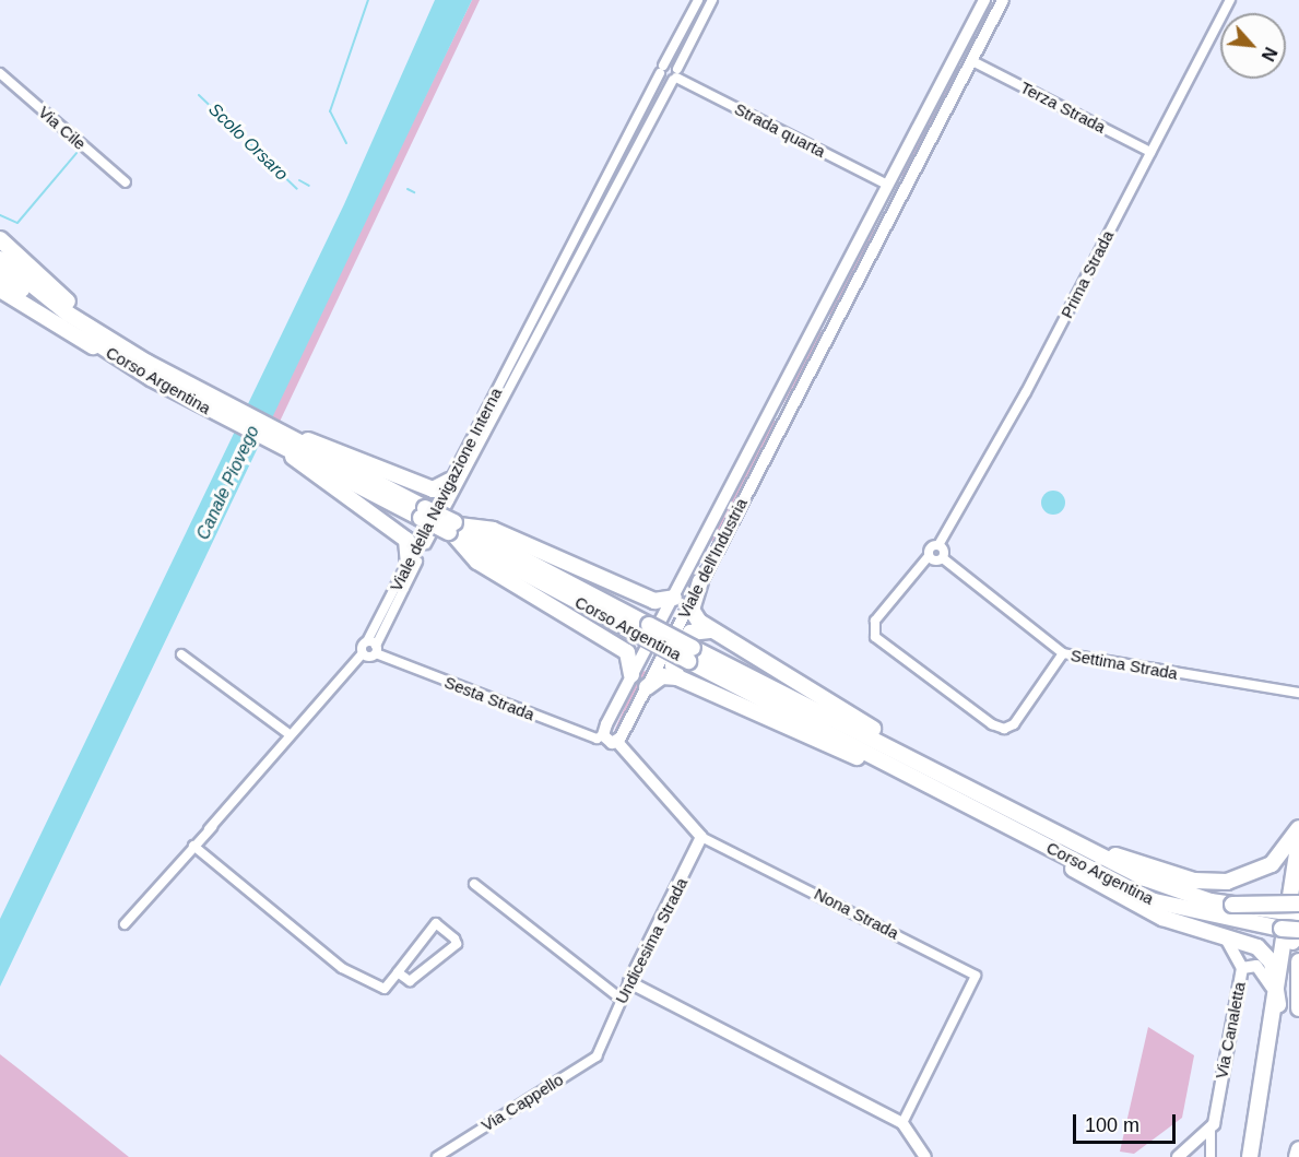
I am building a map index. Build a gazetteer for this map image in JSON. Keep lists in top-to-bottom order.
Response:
{
  "streets": {
    "highway": ["Corso Argentina"],
    "street": [
      "Terza Strada",
      "Via Cile",
      "Strada quarta",
      "Prima Strada",
      "Viale della Navigazione Interna",
      "Viale dell'Industria",
      "Settima Strada",
      "Sesta Strada",
      "Nona Strada",
      "Undicesima Strada",
      "Via Canaletta",
      "Via Cappello"
    ]
  },
  "crossings": [
    ["Terza Strada", "Prima Strada"],
    ["Terza Strada", "Viale dell'Industria"],
    ["Strada quarta", "Viale della Navigazione Interna"],
    ["Strada quarta", "Viale dell'Industria"],
    ["Prima Strada", "Settima Strada"],
    ["Viale della Navigazione Interna", "Sesta Strada"],
    ["Viale dell'Industria", "Sesta Strada"],
    ["Viale dell'Industria", "Nona Strada"],
    ["Nona Strada", "Undicesima Strada"],
    ["Undicesima Strada", "Via Cappello"]
  ],
  "water": ["Scolo Orsaro", "Canale Piovego"],
  "scale_bar": "100 m",
  "north": "bottom right"
}
